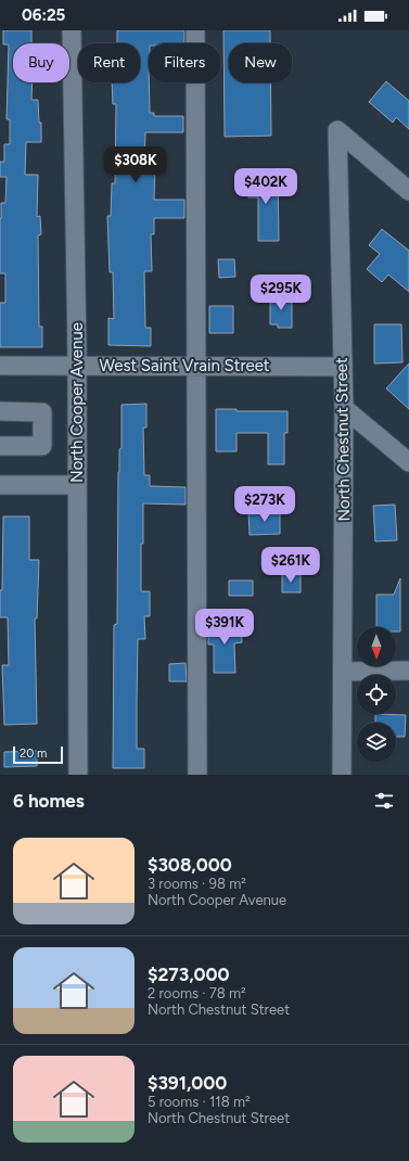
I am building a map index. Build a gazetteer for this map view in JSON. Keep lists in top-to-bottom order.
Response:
{
  "streets": {
    "street": ["West Saint Vrain Street", "North Cooper Avenue", "North Chestnut Street"]
  },
  "crossings": [
    ["West Saint Vrain Street", "North Cooper Avenue"],
    ["West Saint Vrain Street", "North Chestnut Street"]
  ],
  "scale_bar": "20 m",
  "north": "bottom",
  "page": {
    "status": "06:25",
    "chip": [
      "Buy",
      "Rent",
      "Filters",
      "New"
    ],
    "price": [
      "$308K",
      "$402K",
      "$295K",
      "$273K",
      "$261K",
      "$391K"
    ],
    "scale": "20 m",
    "heading": "6 homes",
    "list": [
      {
        "name": "$308,000",
        "note": "3 rooms · 98 m² · North Cooper Avenue"
      },
      {
        "name": "$273,000",
        "note": "2 rooms · 78 m² · North Chestnut Street"
      },
      {
        "name": "$391,000",
        "note": "5 rooms · 118 m² · North Chestnut Street"
      }
    ]
  }
}
